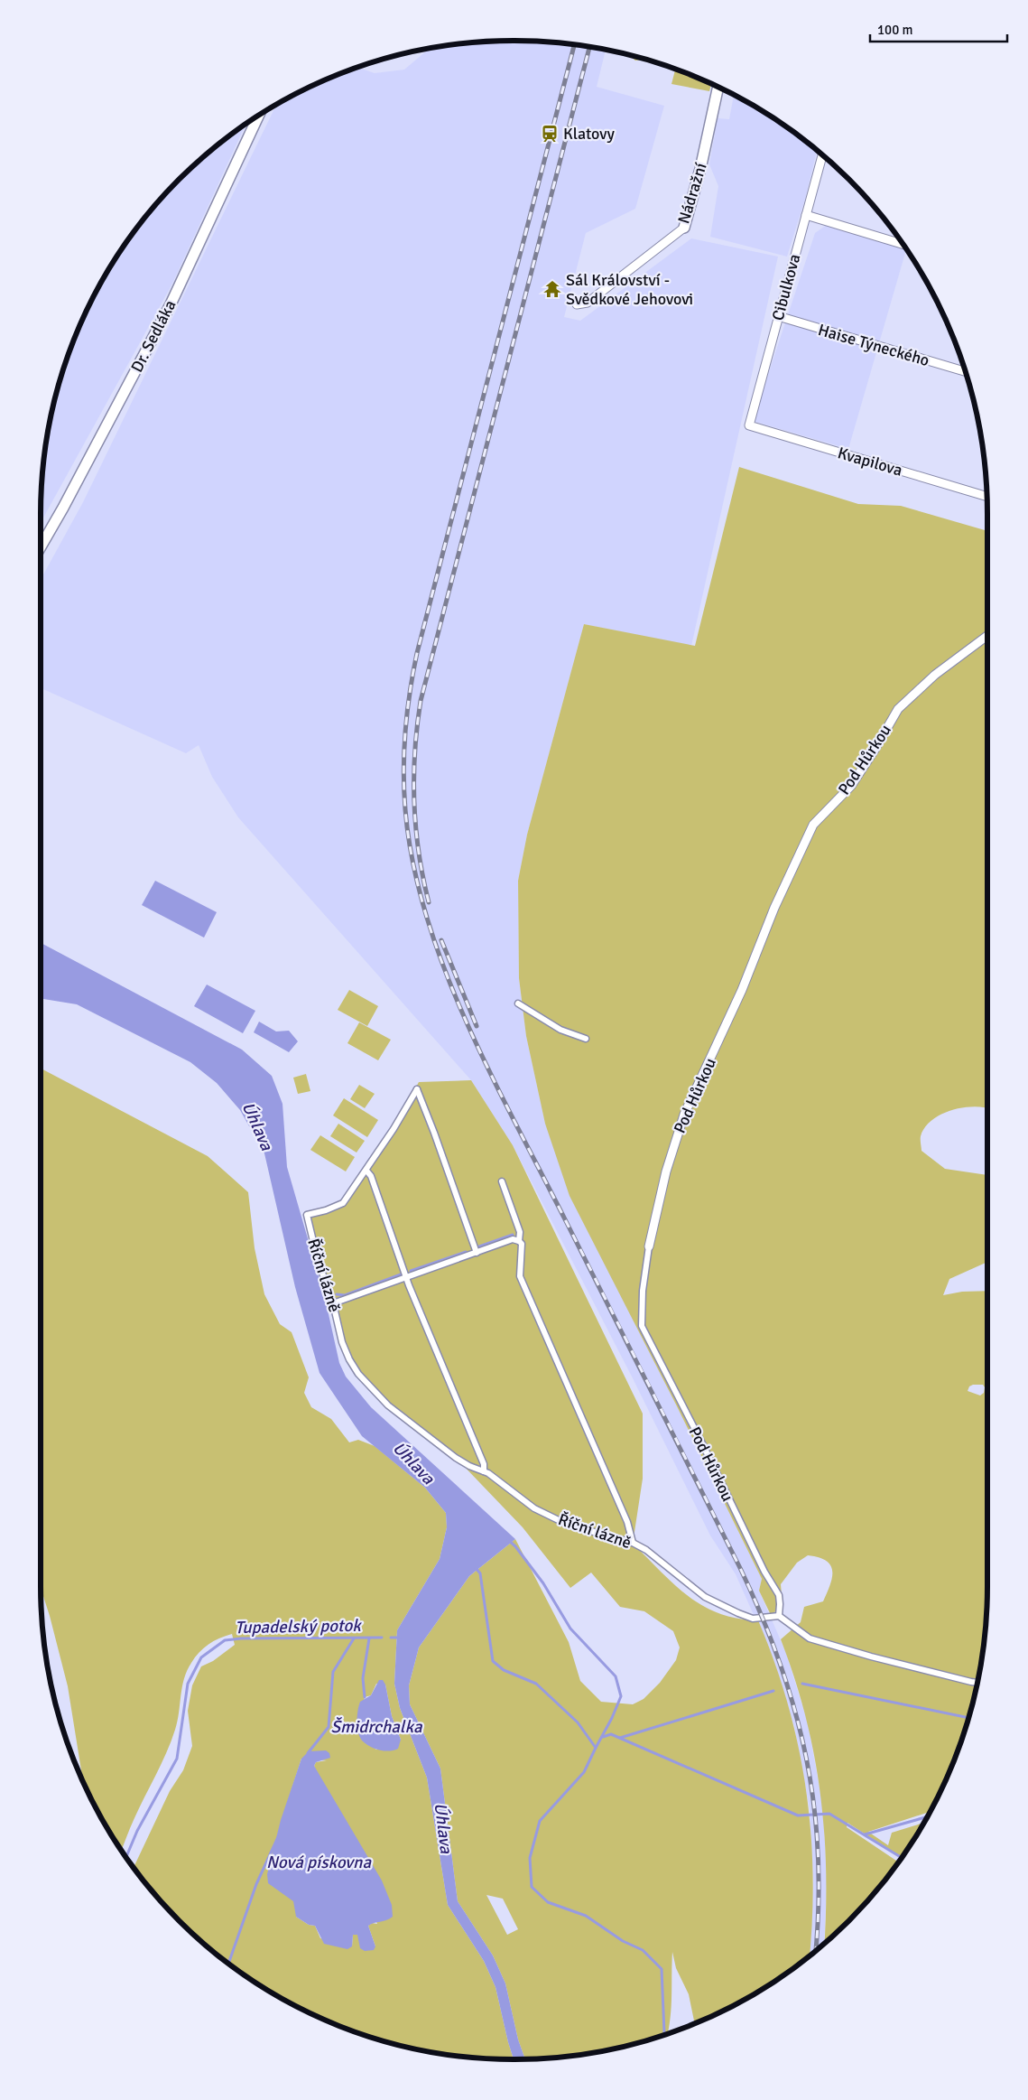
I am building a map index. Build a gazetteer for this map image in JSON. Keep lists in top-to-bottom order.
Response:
{
  "streets": {
    "street": [
      "Nádražní",
      "Cibulkova",
      "Dr. Sedláka",
      "Haise Týneckého",
      "Kvapilova",
      "Pod Hůrkou",
      "Říční lázně"
    ]
  },
  "crossings": [
    ["Cibulkova", "Haise Týneckého"],
    ["Cibulkova", "Kvapilova"],
    ["Pod Hůrkou", "Říční lázně"]
  ],
  "water": [
    "Úhlava",
    "Tupadelský potok",
    "Šmidrchalka",
    "Nová pískovna"
  ],
  "places": {
    "station": ["Klatovy"],
    "temple": ["Sál Království - Svědkové Jehovovi"]
  },
  "scale_bar": "100 m"
}
